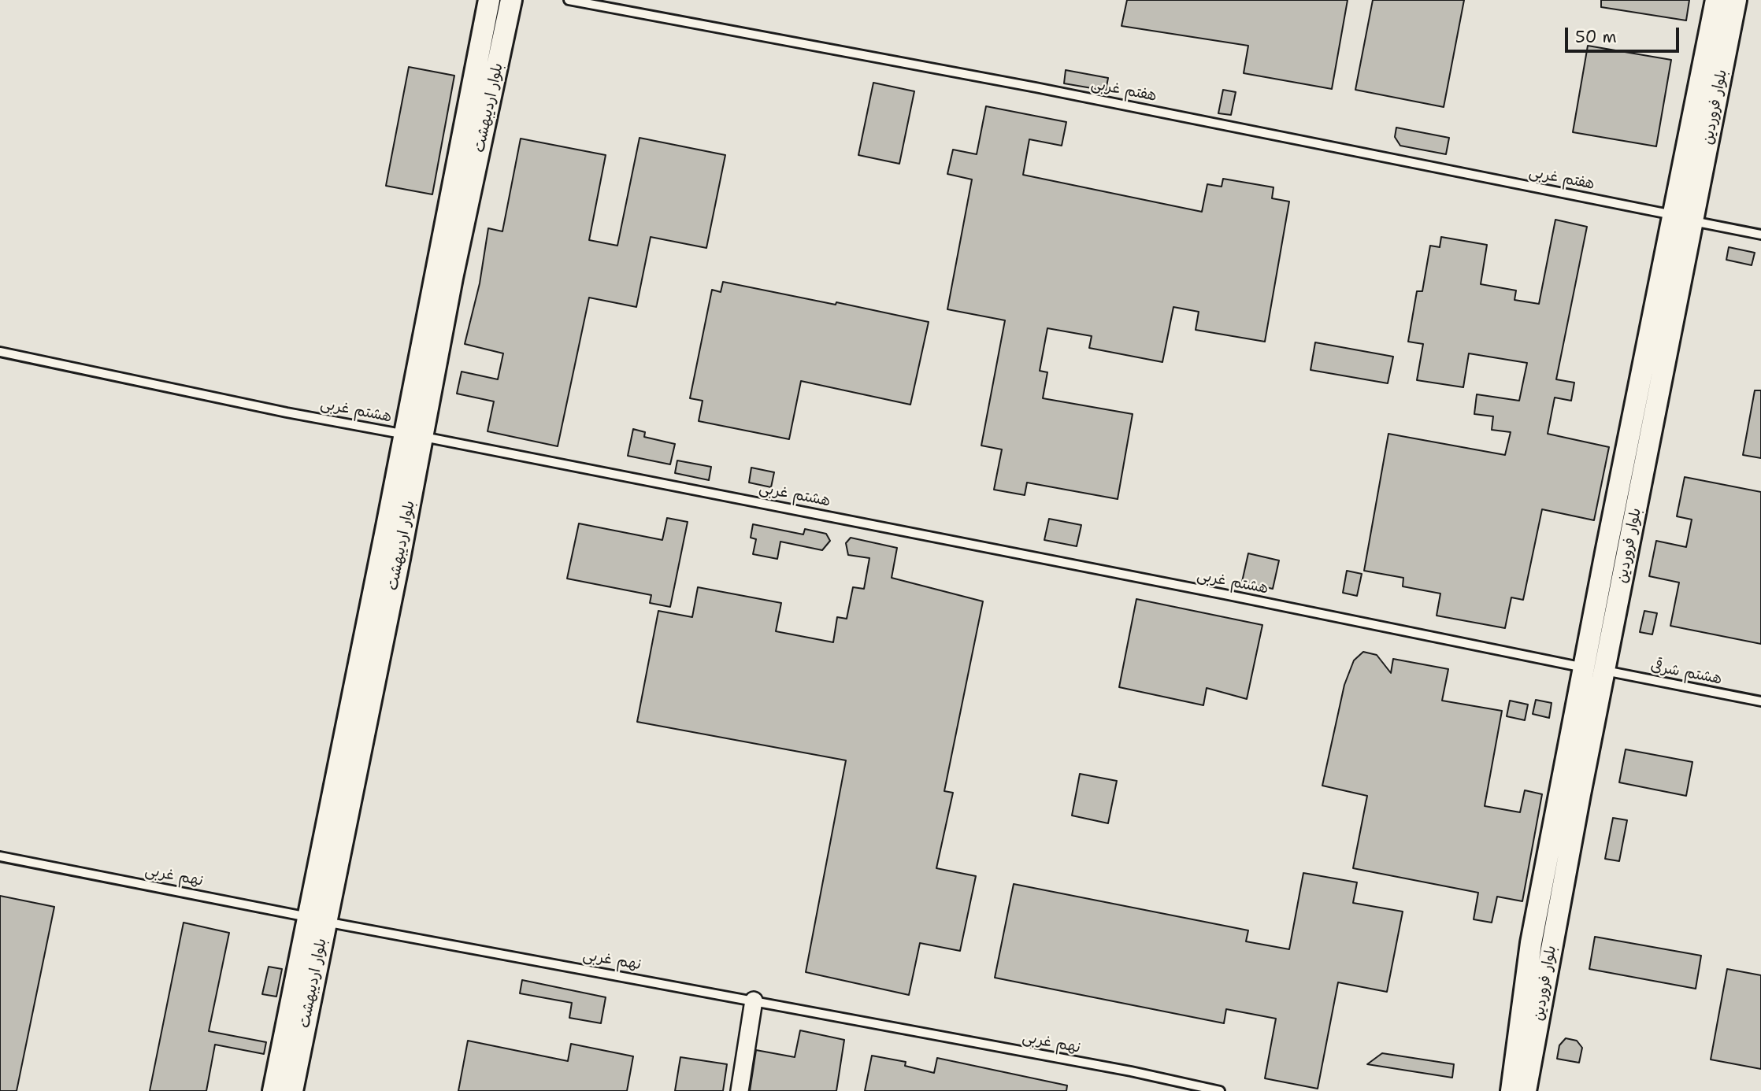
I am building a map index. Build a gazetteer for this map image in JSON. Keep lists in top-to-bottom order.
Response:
{
  "streets": {
    "street": ["بلوار فروردین", "بلوار اردیبهشت"],
    "lane": [
      "هفتم غربی",
      "هشتم غربی",
      "هشتم شرقی",
      "نهم غربی"
    ]
  },
  "crossings": [
    ["هفتم غربی", "بلوار فروردین"],
    ["بلوار فروردین", "هشتم غربی"],
    ["بلوار فروردین", "هشتم شرقی"],
    ["بلوار اردیبهشت", "هشتم غربی"],
    ["بلوار اردیبهشت", "نهم غربی"]
  ],
  "scale_bar": "50 m"
}
